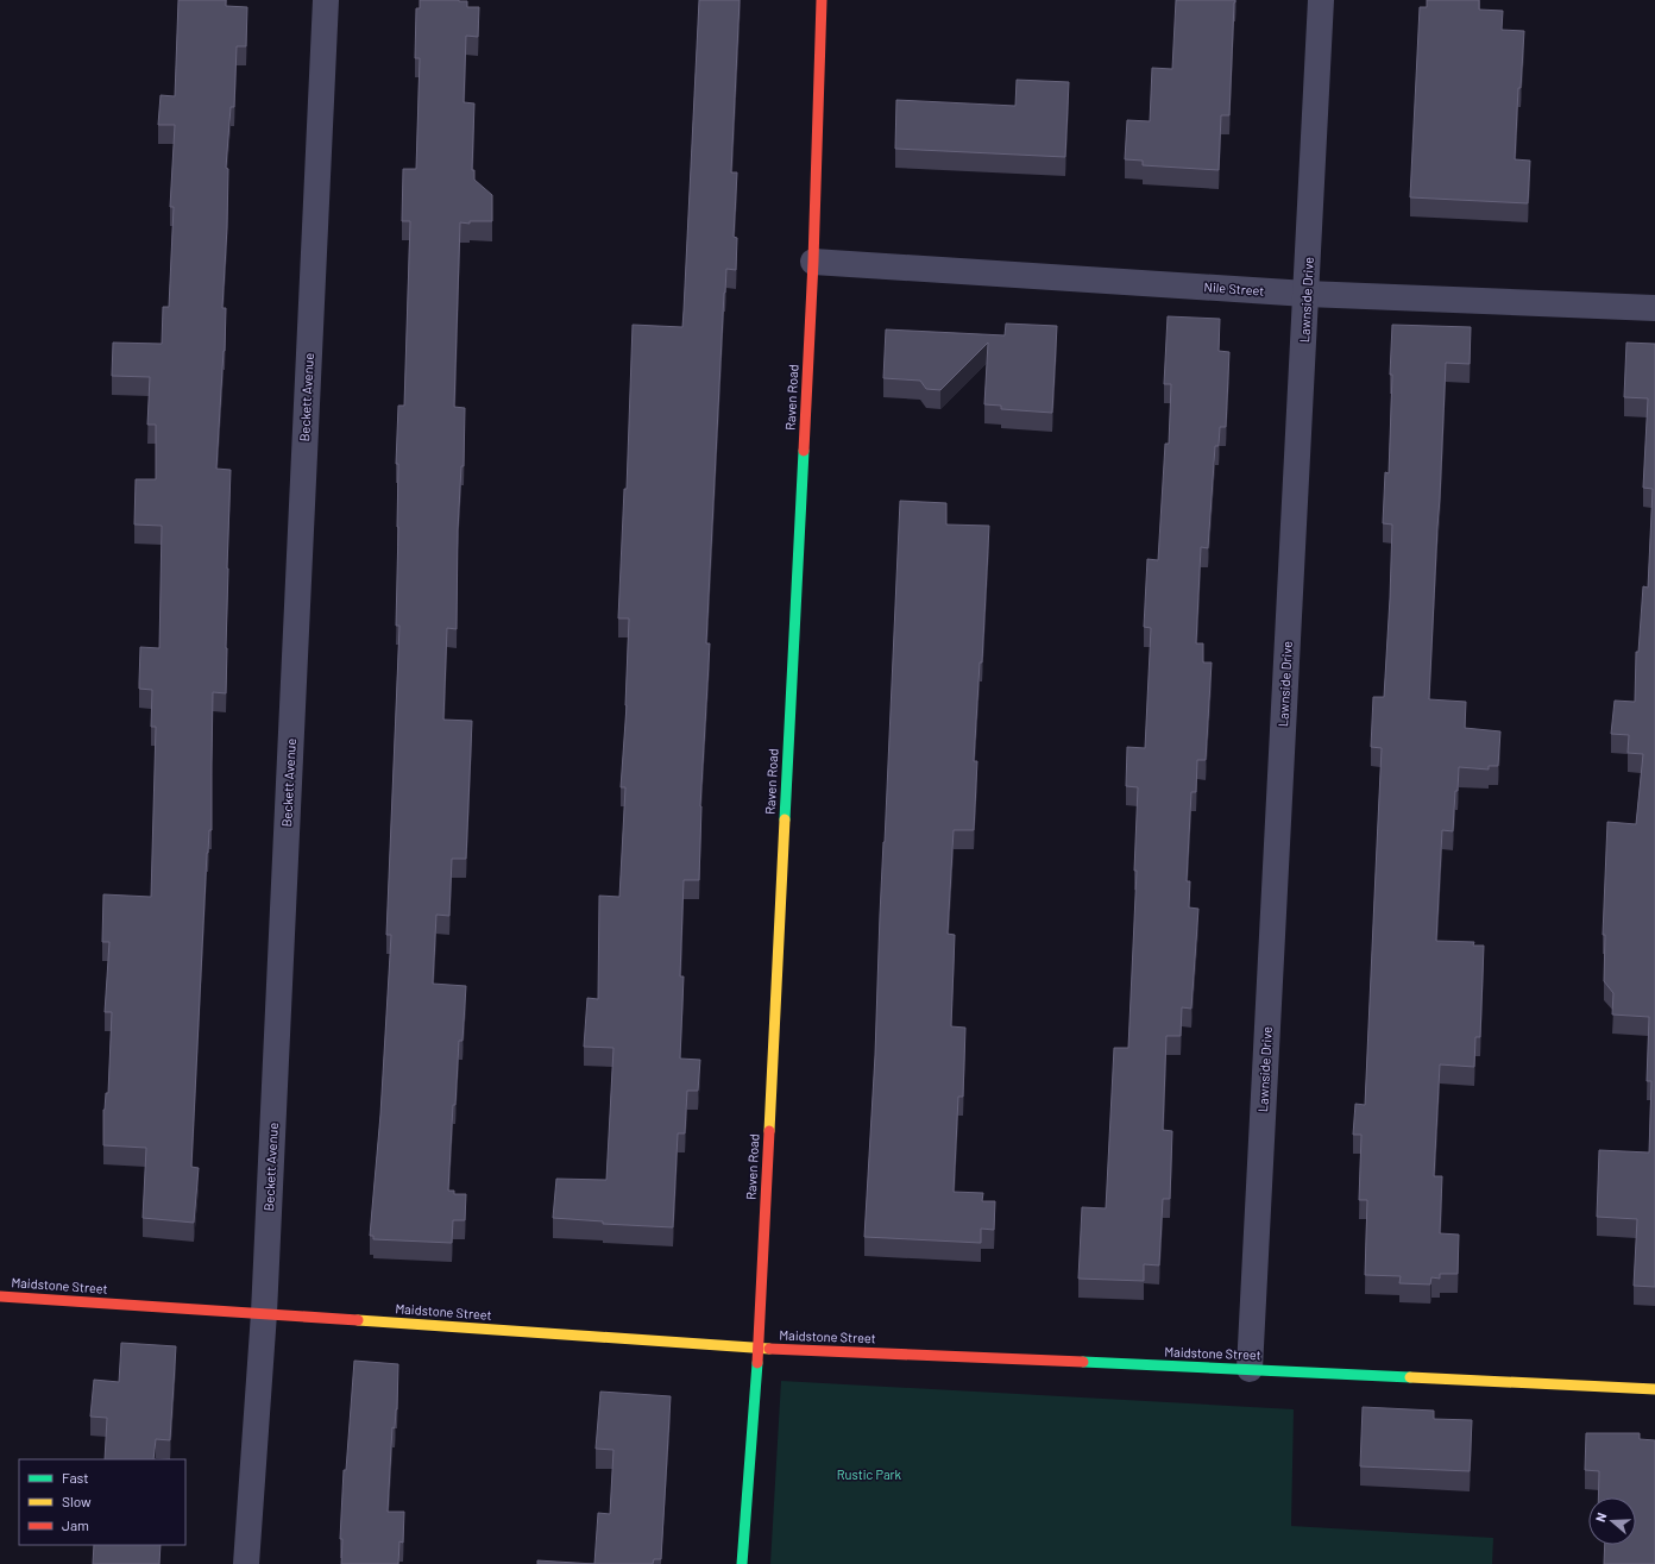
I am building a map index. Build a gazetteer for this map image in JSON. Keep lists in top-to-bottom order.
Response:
{
  "streets": {
    "street": [
      "Nile Street",
      "Lawnside Drive",
      "Beckett Avenue",
      "Raven Road",
      "Maidstone Street"
    ]
  },
  "crossings": [
    ["Nile Street", "Lawnside Drive"],
    ["Nile Street", "Raven Road"],
    ["Lawnside Drive", "Maidstone Street"],
    ["Beckett Avenue", "Maidstone Street"],
    ["Raven Road", "Maidstone Street"]
  ],
  "parks": ["Rustic Park"],
  "legend": ["Fast", "Slow", "Jam"],
  "north": "left"
}
